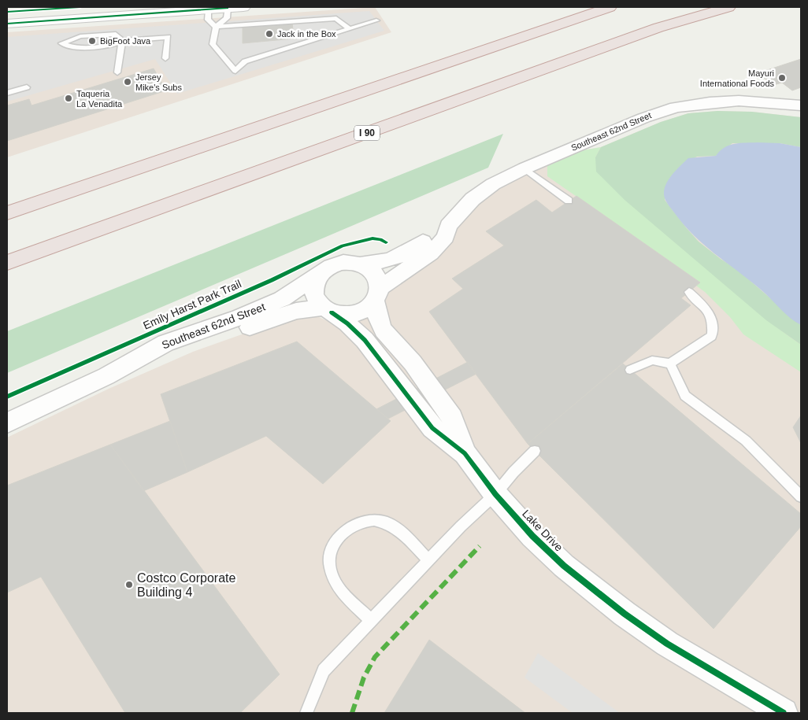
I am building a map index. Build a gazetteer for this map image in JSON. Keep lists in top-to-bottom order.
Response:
{
  "streets": {
    "highway": ["I 90"],
    "street": ["Southeast 62nd Street", "Lake Drive"],
    "cycle path": ["Emily Harst Park Trail"]
  },
  "crossings": [
    ["Southeast 62nd Street", "Lake Drive"]
  ],
  "places": [
    "Jack in the Box",
    "BigFoot Java",
    "Mayuri International Foods",
    "Jersey Mike's Subs",
    "Taqueria La Venadita",
    "Costco Corporate Building 4"
  ]
}
